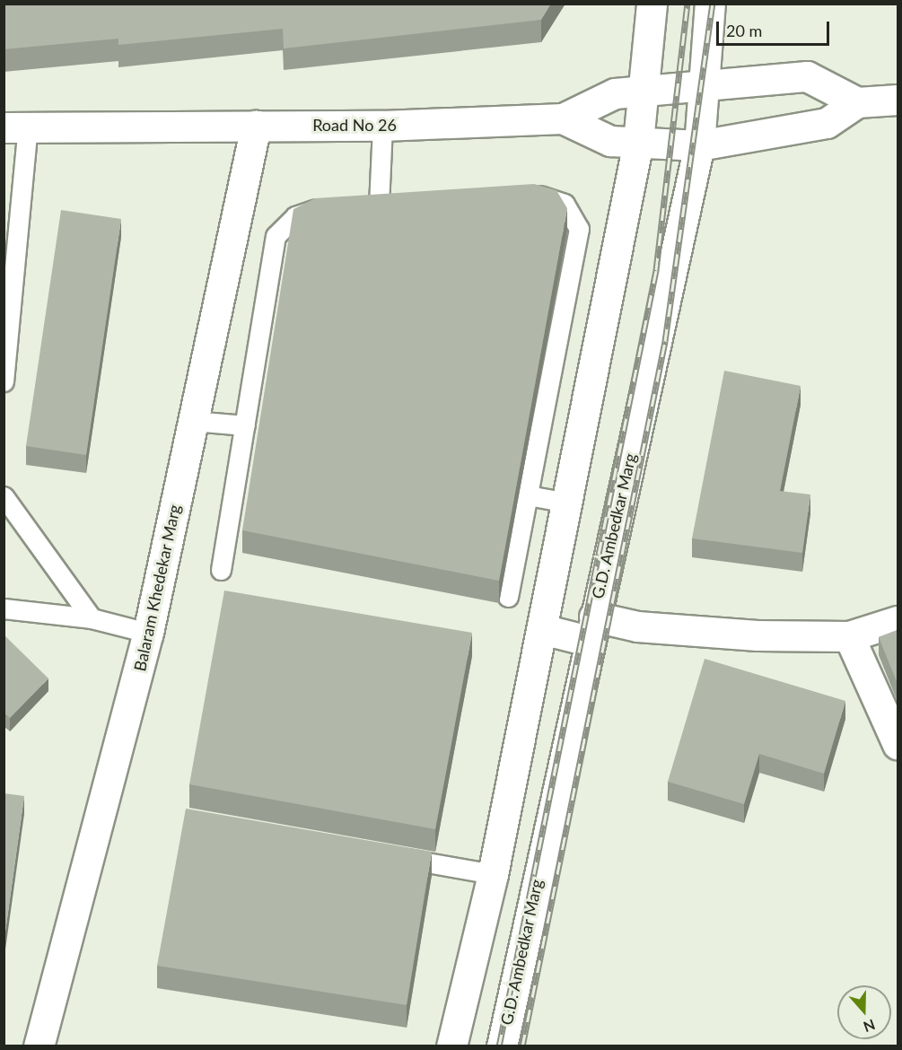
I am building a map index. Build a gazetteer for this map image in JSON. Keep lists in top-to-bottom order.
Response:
{
  "streets": {
    "street": ["Road No 26", "G.D. Ambedkar Marg", "Balaram Khedekar Marg"]
  },
  "crossings": [
    ["Road No 26", "G.D. Ambedkar Marg"],
    ["Road No 26", "Balaram Khedekar Marg"]
  ],
  "scale_bar": "20 m",
  "north": "bottom"
}
